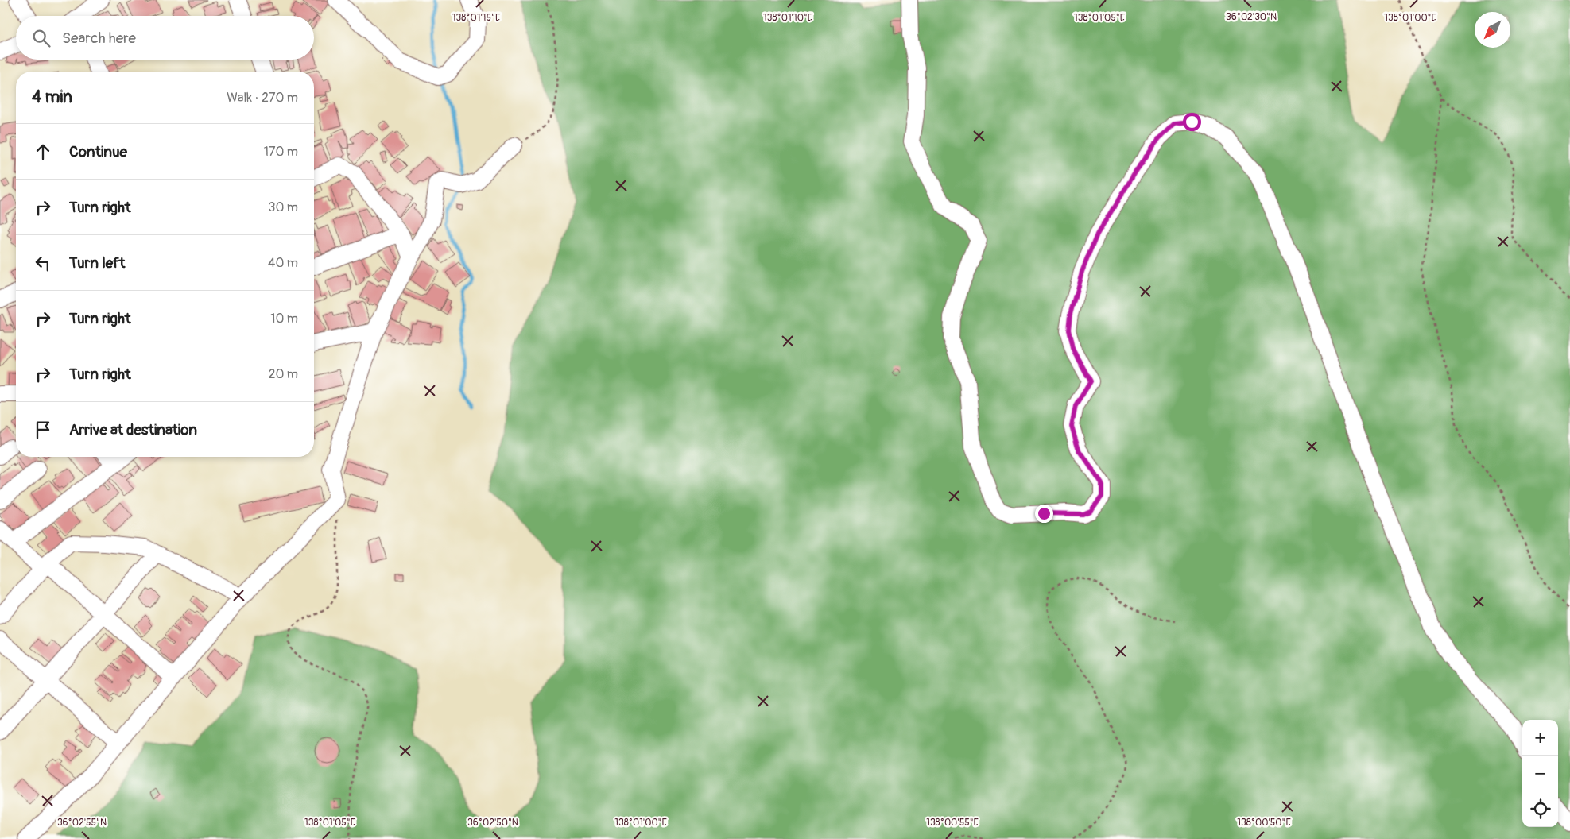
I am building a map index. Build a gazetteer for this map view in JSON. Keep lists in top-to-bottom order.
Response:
{
  "north": "bottom left",
  "page": {
    "search": "Search here",
    "heading": ["4 min", "Walk · 270 m"],
    "list": [
      ["Continue", "170 m"],
      ["Turn right", "30 m"],
      ["Turn left", "40 m"],
      ["Turn right", "10 m"],
      ["Turn right", "20 m"],
      "Arrive at destination"
    ],
    "map_buttons": ["+", "−"]
  },
  "coordinates": [
    "36°02'30\"N",
    "138°01'15\"E",
    "138°01'10\"E",
    "138°01'05\"E",
    "138°01'00\"E",
    "138°00'55\"E",
    "138°00'50\"E",
    "36°02'55\"N",
    "36°02'50\"N"
  ]
}
